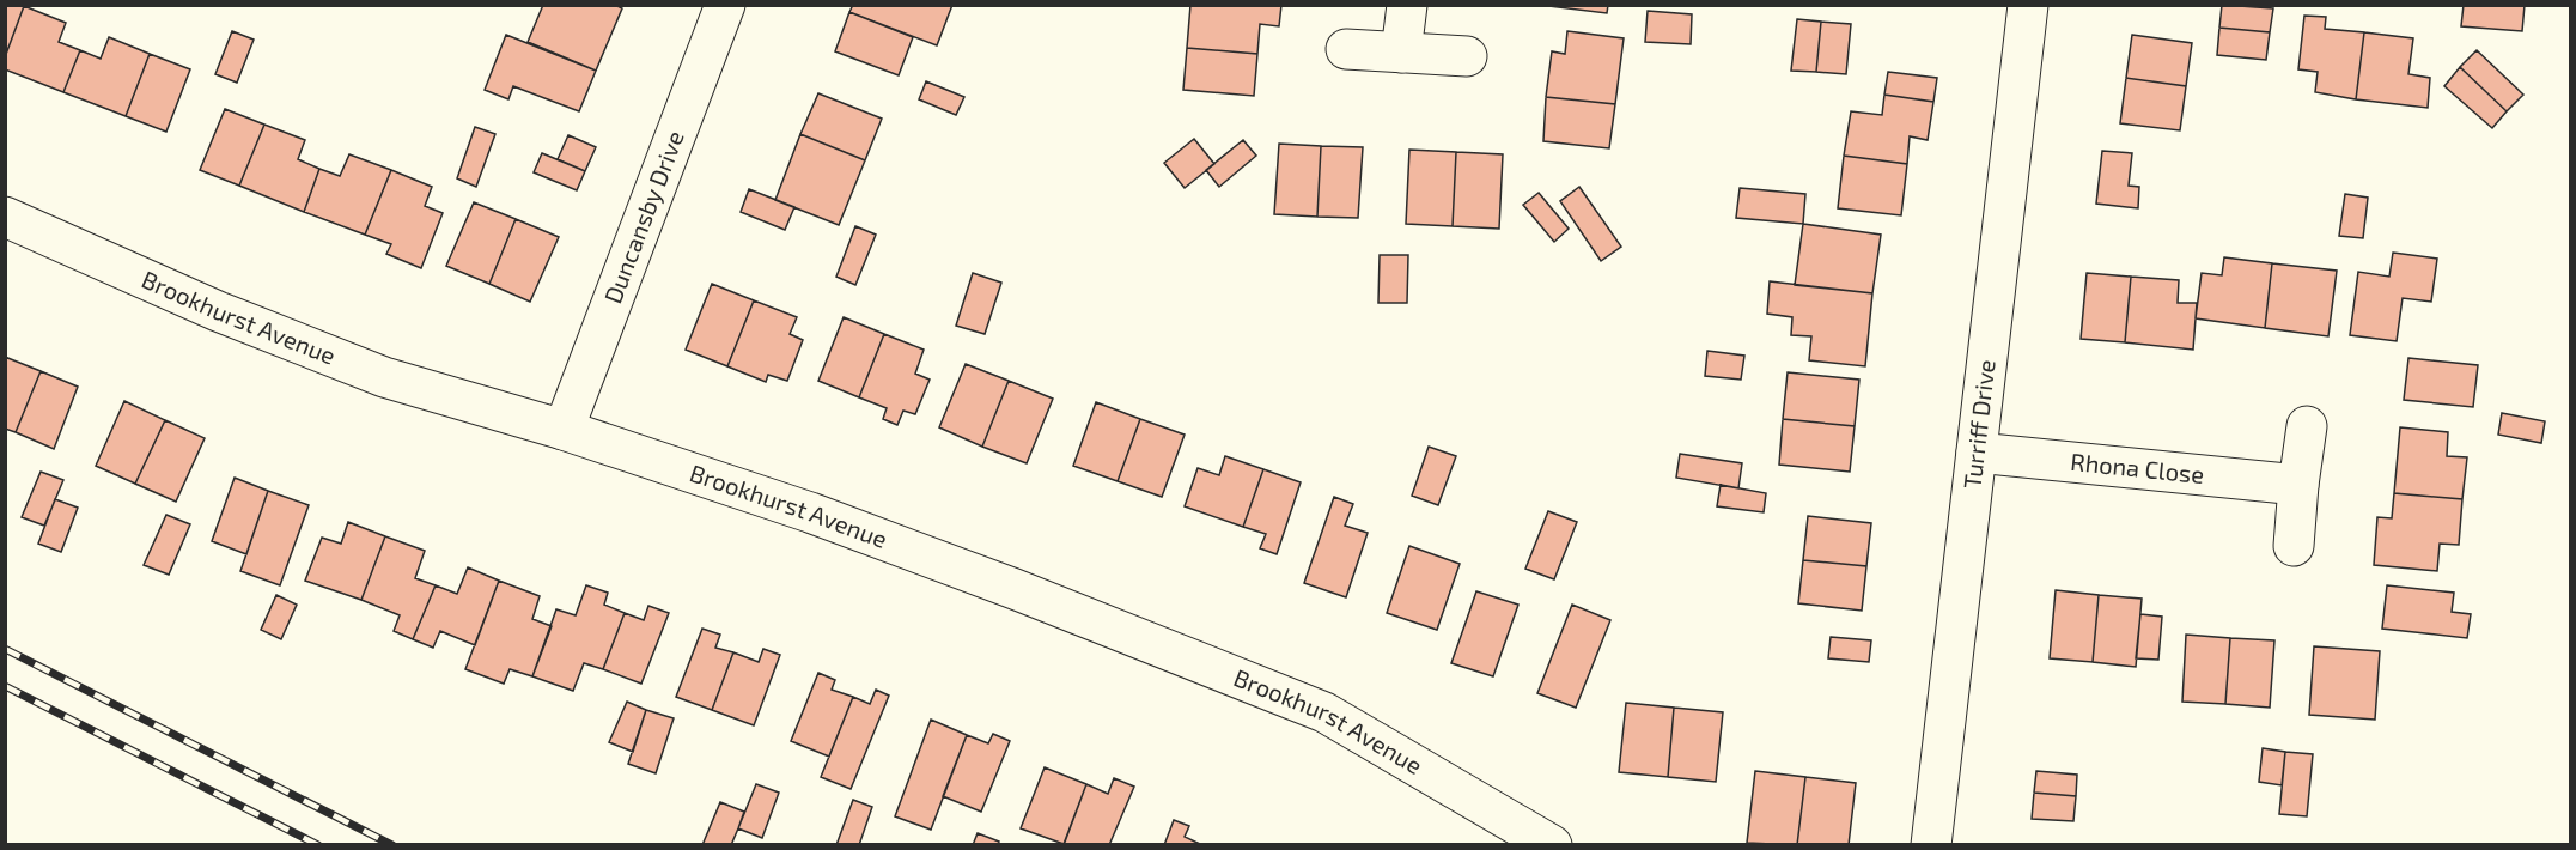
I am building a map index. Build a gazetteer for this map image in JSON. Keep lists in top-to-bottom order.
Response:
{
  "streets": {
    "street": [
      "Duncansby Drive",
      "Brookhurst Avenue",
      "Turriff Drive",
      "Rhona Close"
    ]
  },
  "crossings": [
    ["Duncansby Drive", "Brookhurst Avenue"],
    ["Turriff Drive", "Rhona Close"]
  ]
}
